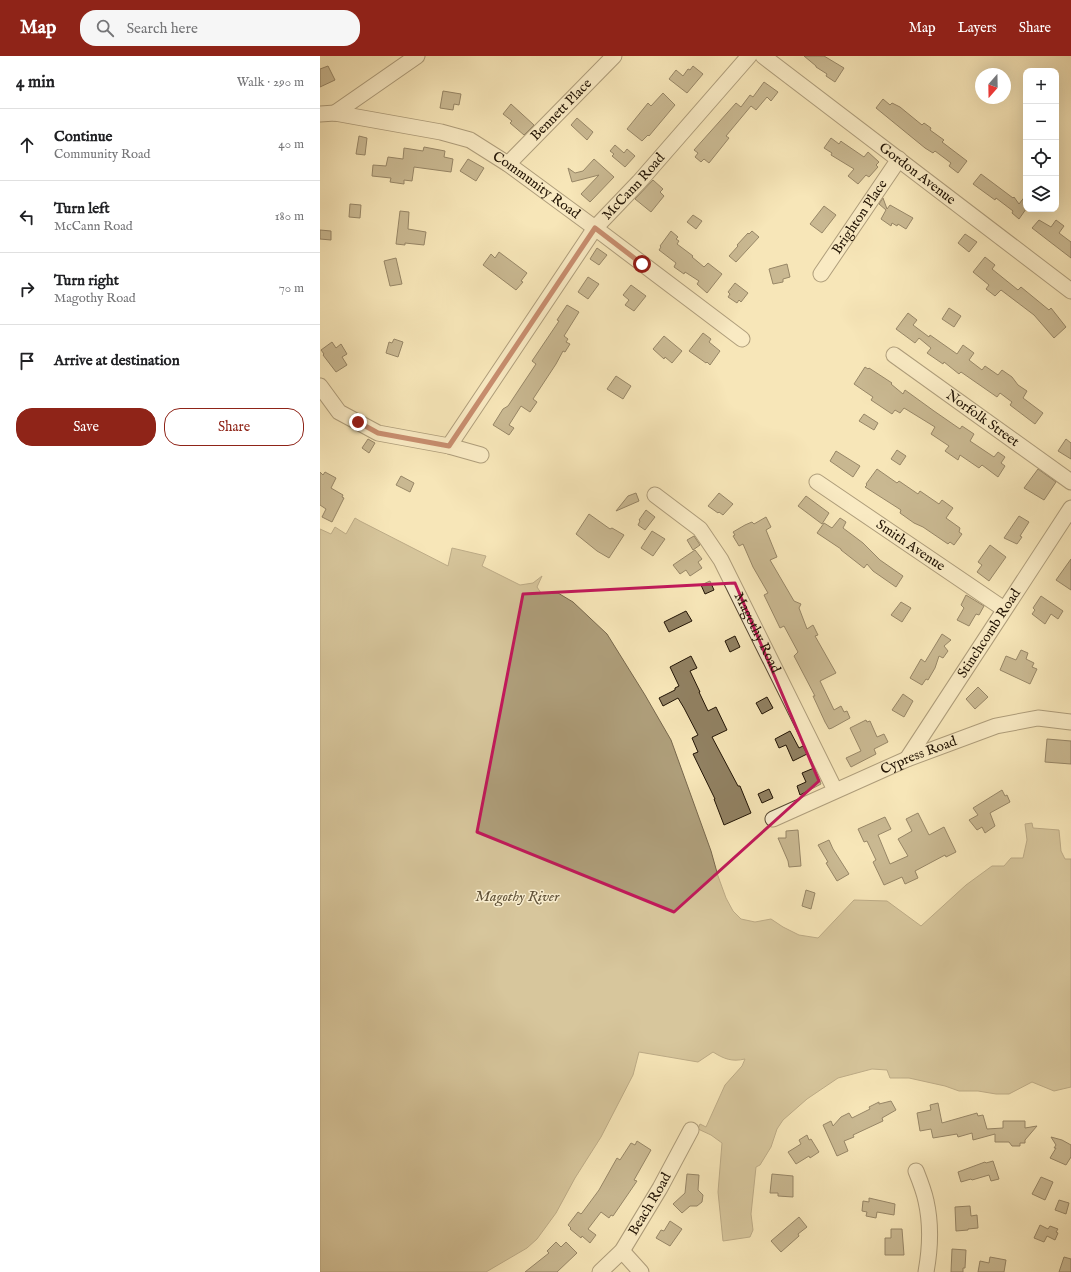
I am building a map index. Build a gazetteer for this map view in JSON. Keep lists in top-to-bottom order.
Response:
{
  "streets": {
    "street": [
      "Bennett Place",
      "Gordon Avenue",
      "Community Road",
      "McCann Road",
      "Brighton Place",
      "Norfolk Street",
      "Smith Avenue",
      "Magothy Road",
      "Stinchcomb Road",
      "Cypress Road",
      "Beach Road"
    ]
  },
  "crossings": [
    ["Bennett Place", "Community Road"],
    ["Gordon Avenue", "Brighton Place"],
    ["Community Road", "McCann Road"],
    ["Smith Avenue", "Stinchcomb Road"],
    ["Magothy Road", "Cypress Road"],
    ["Stinchcomb Road", "Cypress Road"]
  ],
  "water": ["Magothy River"],
  "north": "bottom",
  "page": {
    "header": "Map",
    "search": "Search here",
    "nav": ["Map", "Layers", "Share"],
    "heading": ["4 min", "Walk · 290 m"],
    "map_buttons": ["+", "−"],
    "list": [
      ["Continue", "Community Road", "40 m"],
      ["Turn left", "McCann Road", "180 m"],
      ["Turn right", "Magothy Road", "70 m"],
      "Arrive at destination"
    ],
    "buttons": ["Save", "Share"]
  }
}
